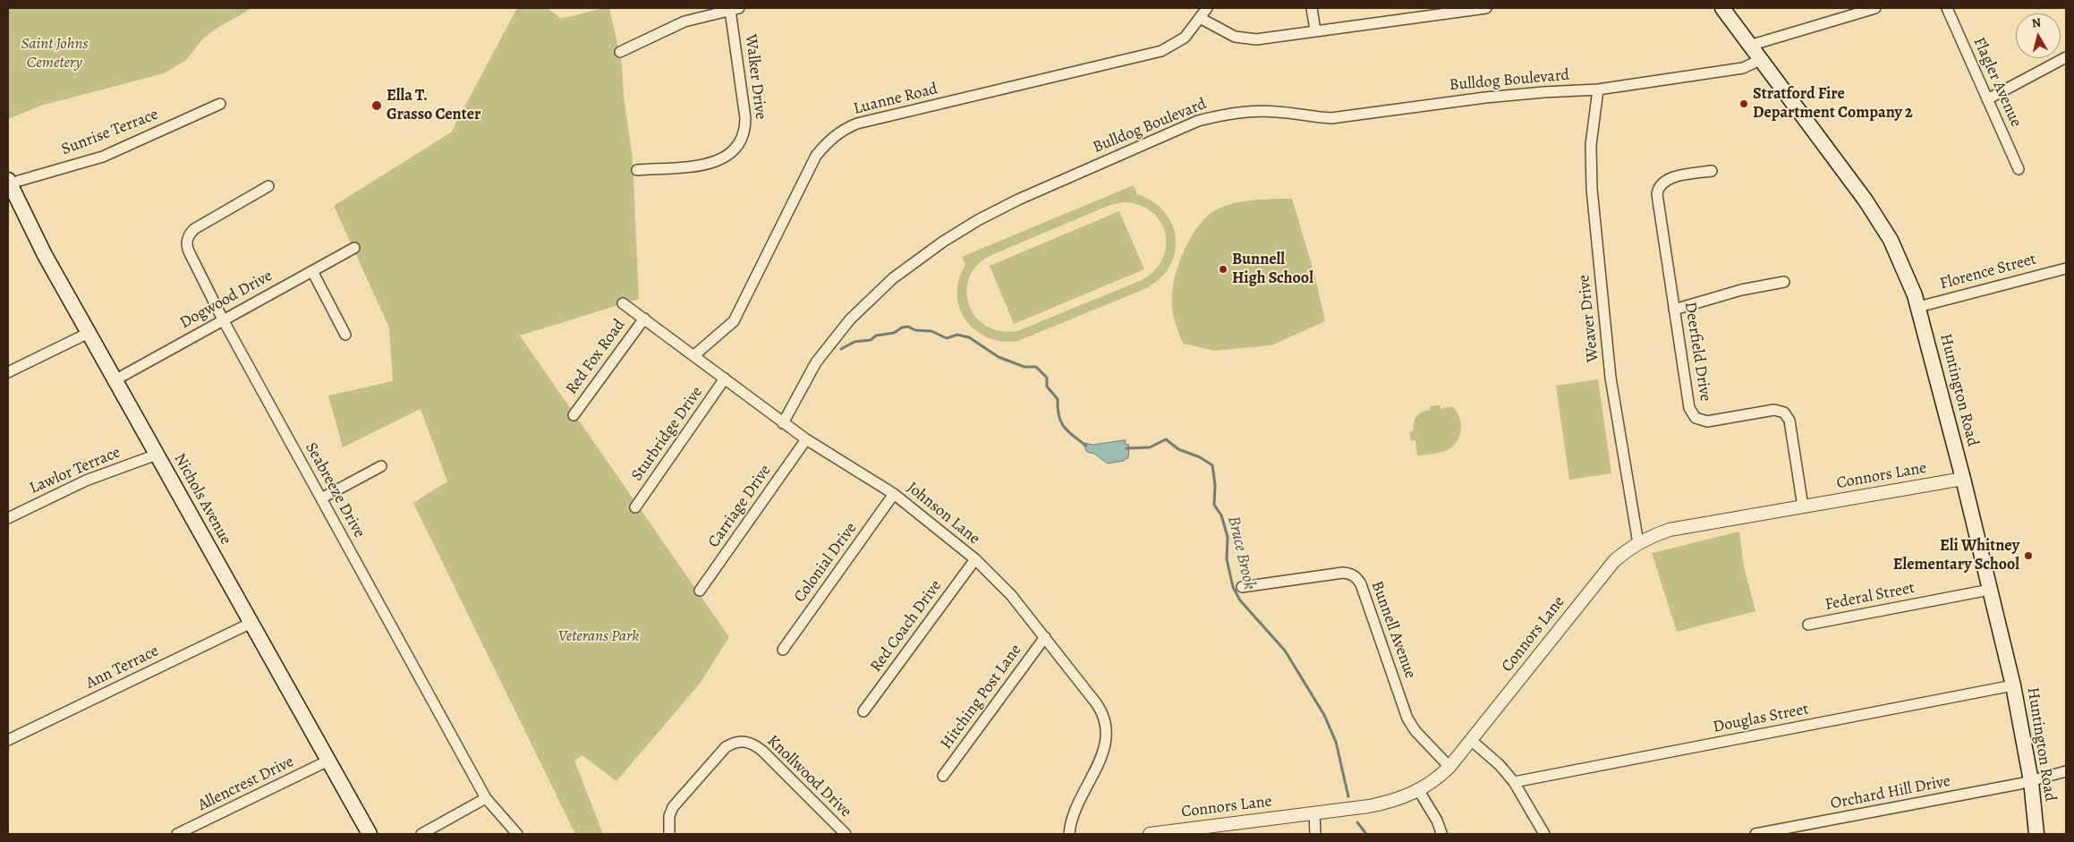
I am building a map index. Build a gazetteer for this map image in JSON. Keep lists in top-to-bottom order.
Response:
{
  "streets": {
    "main road": ["Huntington Road", "Nichols Avenue"],
    "street": [
      "Walker Drive",
      "Bulldog Boulevard",
      "Flagler Avenue",
      "Luanne Road",
      "Sunrise Terrace",
      "Florence Street",
      "Dogwood Drive",
      "Weaver Drive",
      "Deerfield Drive",
      "Red Fox Road",
      "Sturbridge Drive",
      "Lawlor Terrace",
      "Connors Lane",
      "Seabreeze Drive",
      "Carriage Drive",
      "Johnson Lane",
      "Colonial Drive",
      "Federal Street",
      "Red Coach Drive",
      "Bunnell Avenue",
      "Ann Terrace",
      "Hitching Post Lane",
      "Douglas Street",
      "Knollwood Drive",
      "Allencrest Drive",
      "Orchard Hill Drive"
    ]
  },
  "crossings": [
    ["Bulldog Boulevard", "Weaver Drive"],
    ["Bulldog Boulevard", "Huntington Road"],
    ["Bulldog Boulevard", "Johnson Lane"],
    ["Luanne Road", "Johnson Lane"],
    ["Sunrise Terrace", "Nichols Avenue"],
    ["Florence Street", "Huntington Road"],
    ["Dogwood Drive", "Seabreeze Drive"],
    ["Dogwood Drive", "Nichols Avenue"],
    ["Weaver Drive", "Connors Lane"],
    ["Deerfield Drive", "Connors Lane"],
    ["Red Fox Road", "Johnson Lane"],
    ["Huntington Road", "Connors Lane"],
    ["Huntington Road", "Federal Street"],
    ["Huntington Road", "Douglas Street"],
    ["Huntington Road", "Orchard Hill Drive"],
    ["Sturbridge Drive", "Johnson Lane"],
    ["Lawlor Terrace", "Nichols Avenue"],
    ["Connors Lane", "Bunnell Avenue"],
    ["Nichols Avenue", "Ann Terrace"],
    ["Nichols Avenue", "Allencrest Drive"],
    ["Carriage Drive", "Johnson Lane"],
    ["Johnson Lane", "Colonial Drive"],
    ["Johnson Lane", "Red Coach Drive"],
    ["Johnson Lane", "Hitching Post Lane"]
  ],
  "water": ["Bruce Brook"],
  "parks": ["Saint Johns Cemetery", "Veterans Park"],
  "places": [
    "Stratford Fire Department Company 2",
    "Ella T. Grasso Center",
    "Bunnell High School",
    "Eli Whitney Elementary School"
  ],
  "north": "top"
}
